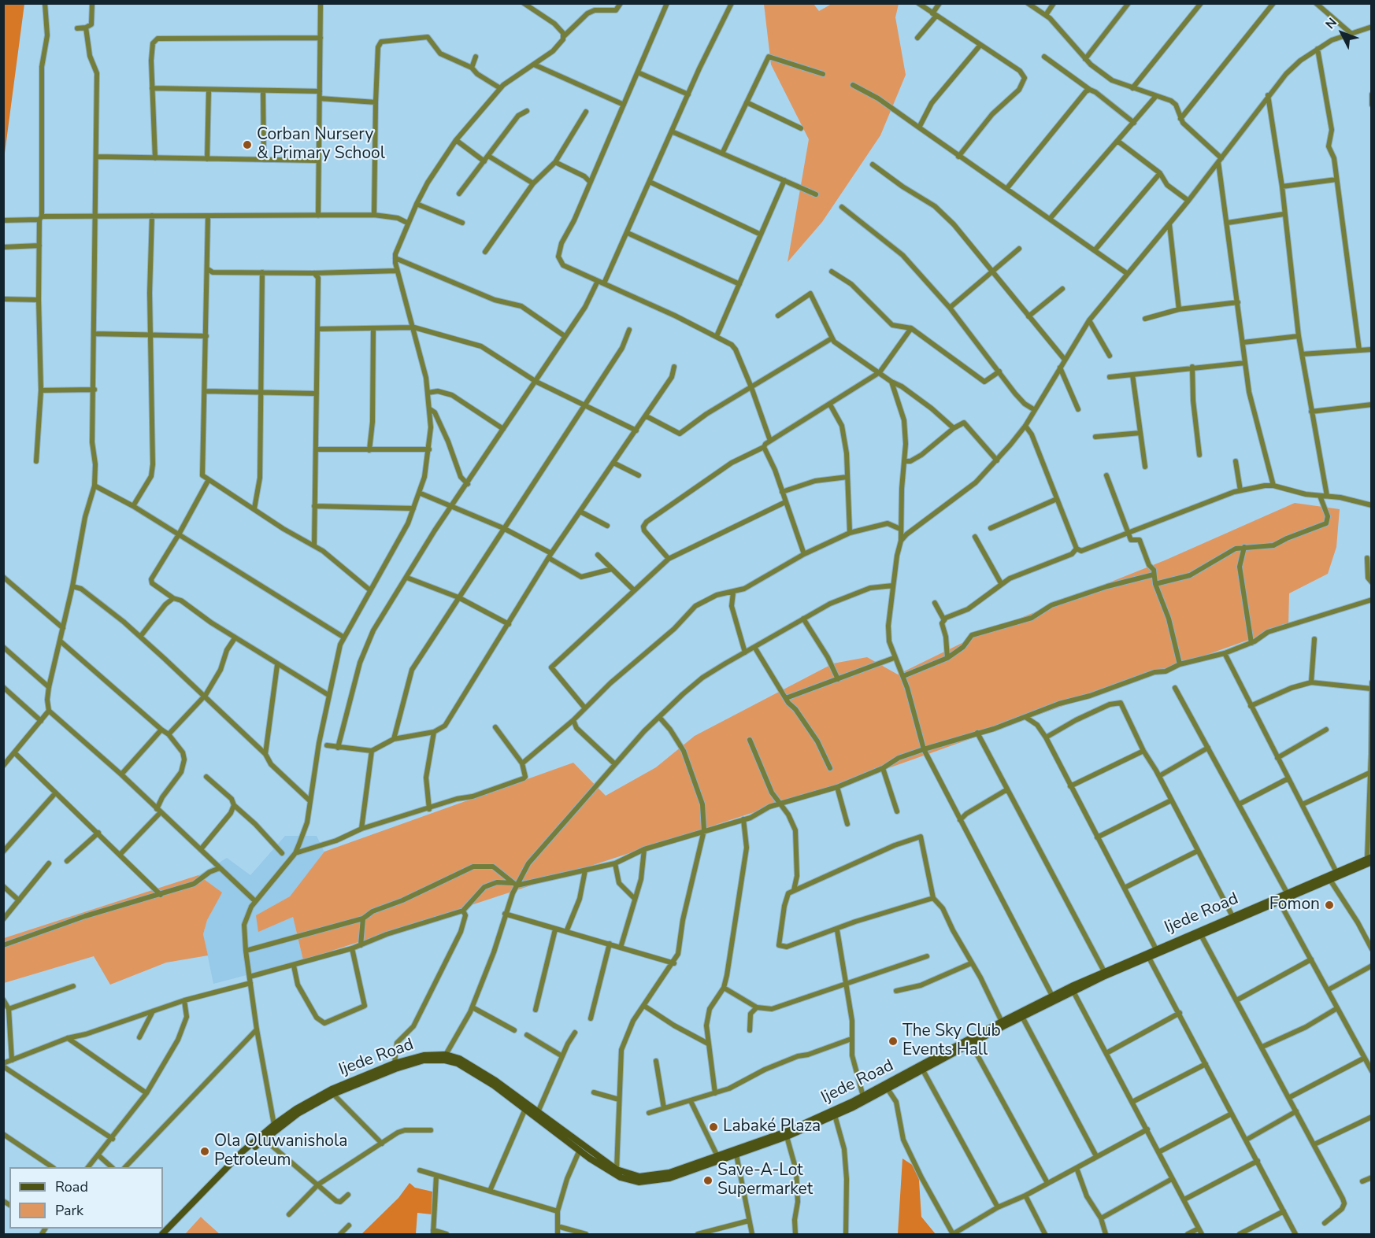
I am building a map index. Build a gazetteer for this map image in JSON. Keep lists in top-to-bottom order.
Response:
{
  "streets": {
    "main road": ["Ijede Road"]
  },
  "places": [
    "Corban Nursery & Primary School",
    "Fomon",
    "The Sky Club Events Hall",
    "Labaké Plaza",
    "Ola Oluwanishola Petroleum",
    "Save-A-Lot Supermarket"
  ],
  "legend": ["Road", "Park"],
  "north": "top left"
}
